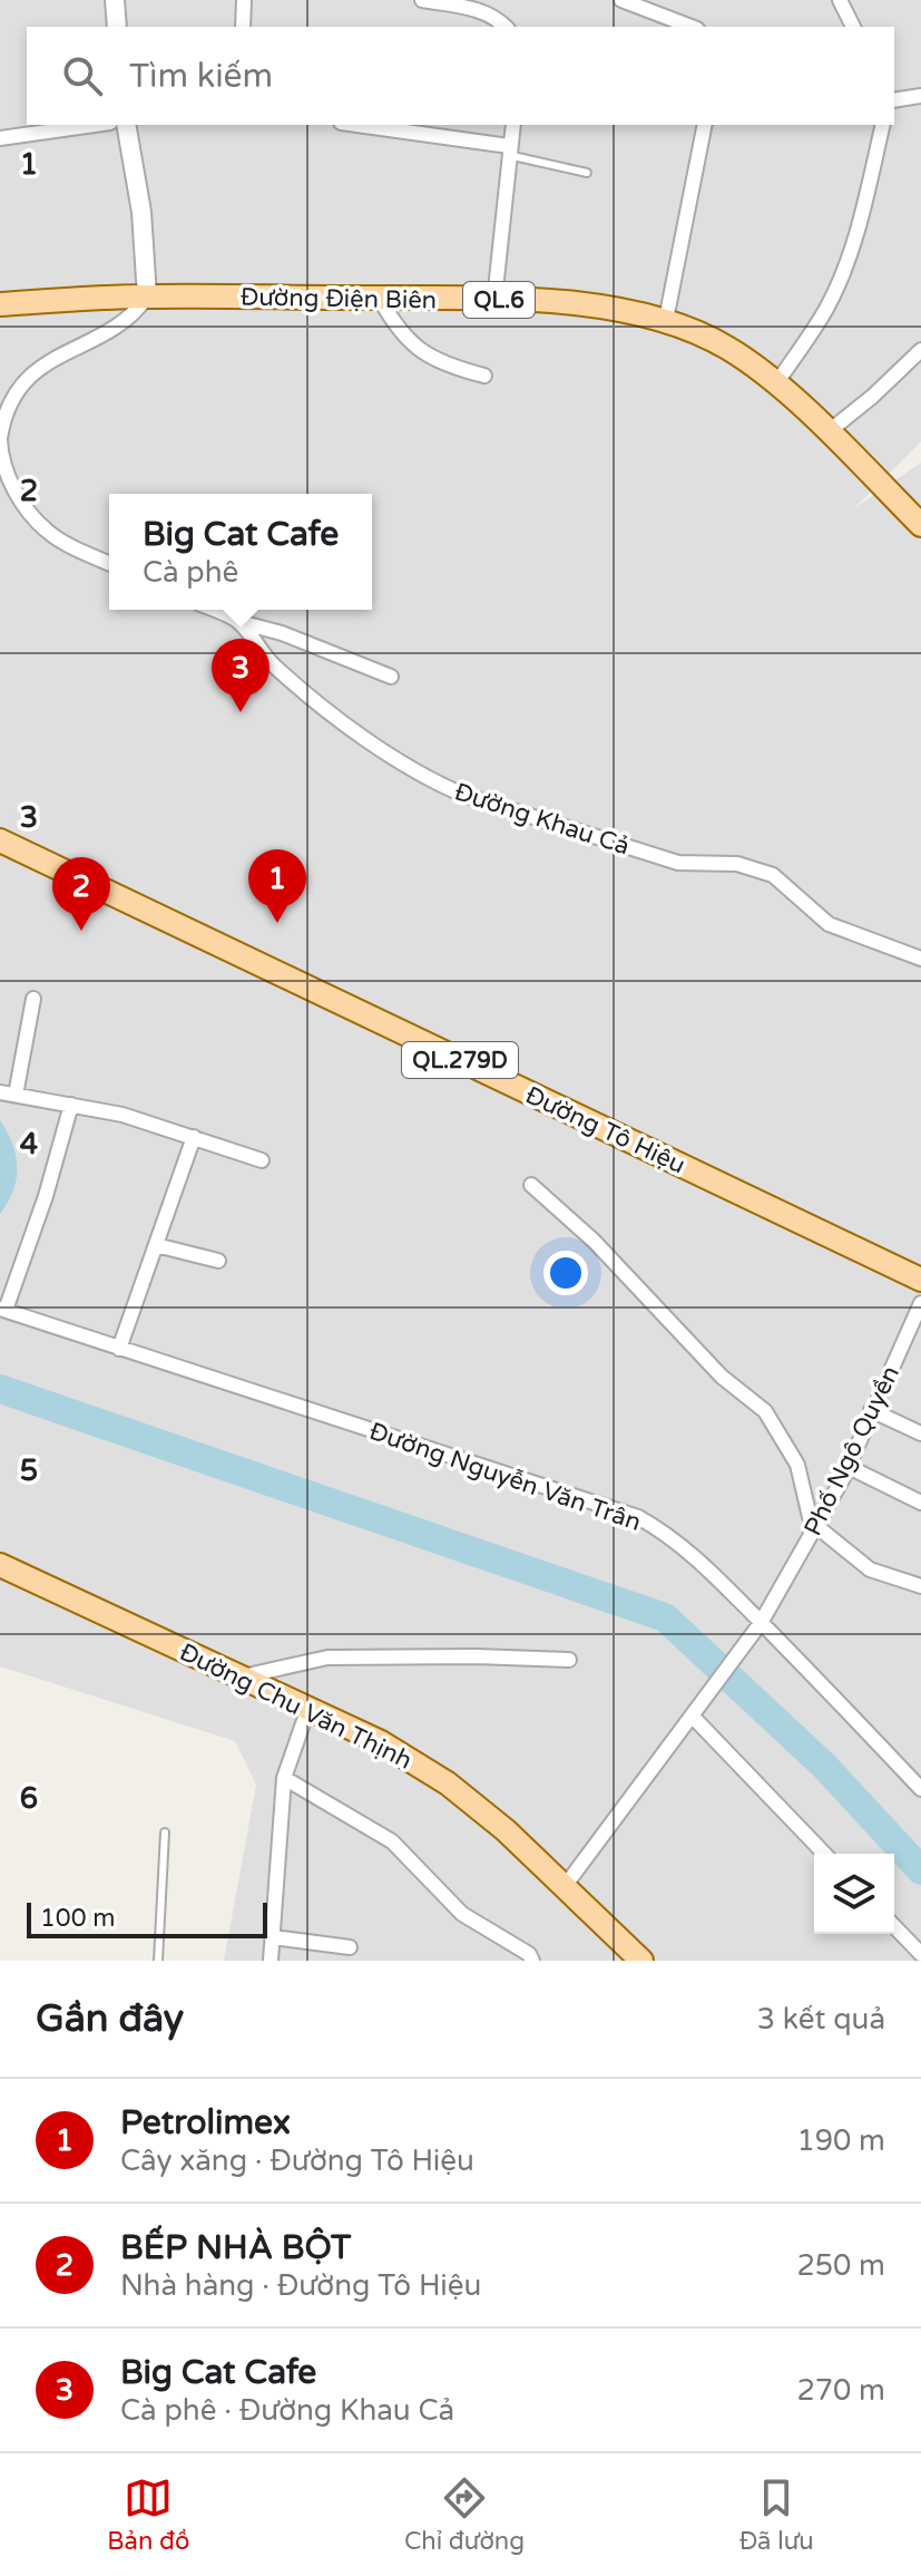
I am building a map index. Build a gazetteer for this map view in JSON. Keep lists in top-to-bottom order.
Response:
{
  "streets": {
    "main road": [
      "Đường Điện Biên",
      "QL.6",
      "QL.279D",
      "Đường Tô Hiệu",
      "Đường Chu Văn Thịnh"
    ],
    "street": ["Đường Khau Cả", "Phố Ngô Quyền", "Đường Nguyễn Văn Trân"]
  },
  "crossings": [
    ["Phố Ngô Quyền", "Đường Nguyễn Văn Trân"]
  ],
  "scale_bar": "100 m",
  "page": {
    "search": "Tìm kiếm",
    "popup": ["Big Cat Cafe", "Cà phê"],
    "pins": ["3", "1", "2"],
    "scale": "100 m",
    "heading": ["Gần đây", "3 kết quả"],
    "list": [
      {
        "mark": "1",
        "name": "Petrolimex",
        "note": "Cây xăng · Đường Tô Hiệu",
        "value": "190 m"
      },
      {
        "mark": "2",
        "name": "BẾP NHÀ BỘT",
        "note": "Nhà hàng · Đường Tô Hiệu",
        "value": "250 m"
      },
      {
        "mark": "3",
        "name": "Big Cat Cafe",
        "note": "Cà phê · Đường Khau Cả",
        "value": "270 m"
      }
    ],
    "nav": ["Bản đồ", "Chỉ đường", "Đã lưu"]
  },
  "grid": {
    "rows": [
      "1",
      "2",
      "3",
      "4",
      "5",
      "6"
    ]
  }
}
